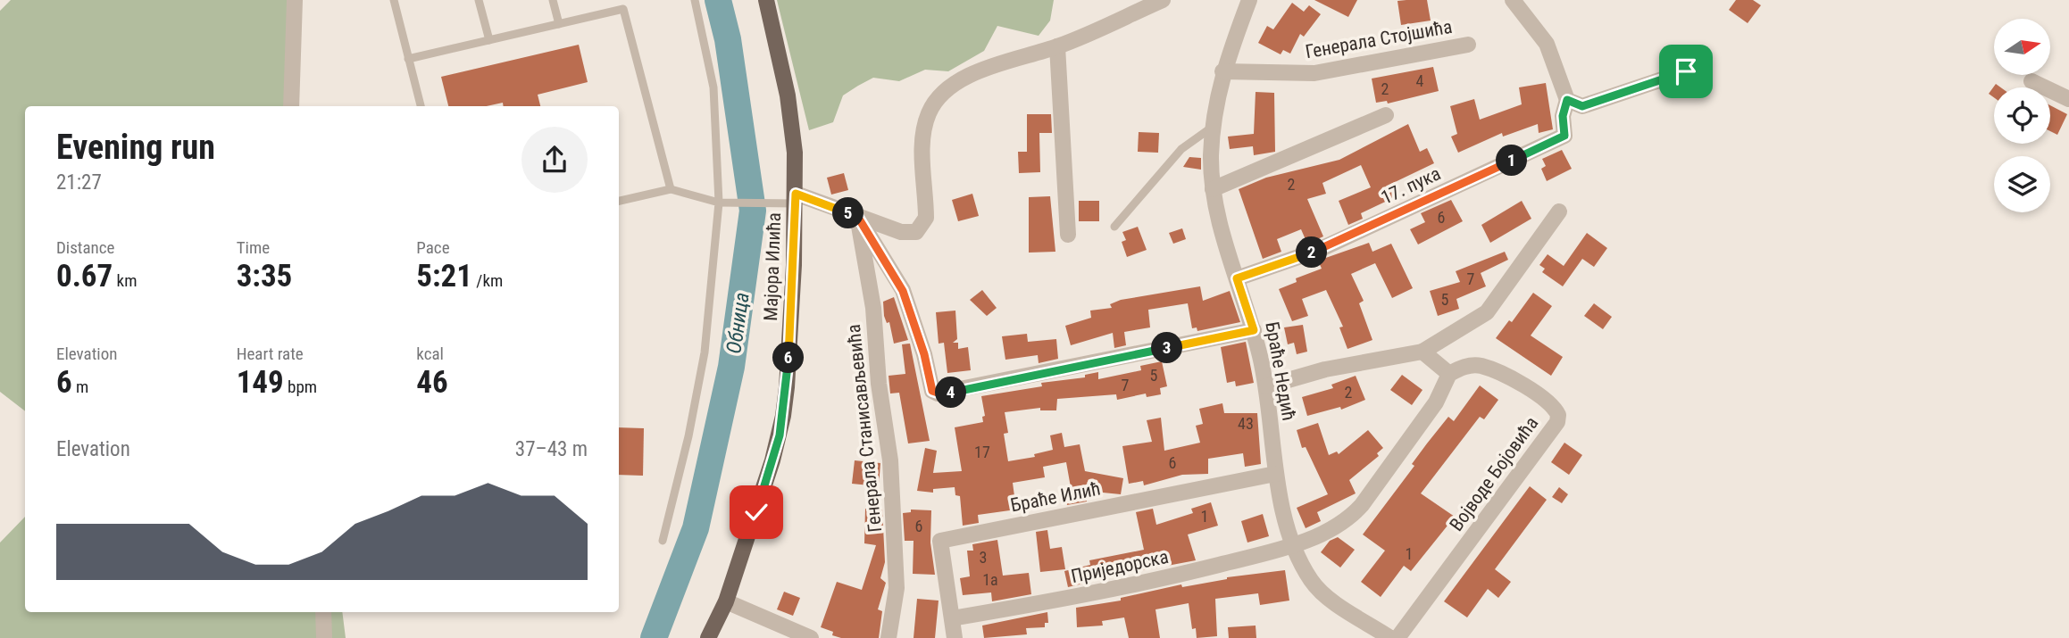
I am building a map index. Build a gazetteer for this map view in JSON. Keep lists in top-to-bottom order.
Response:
{
  "streets": {
    "main road": ["Мајора Илића"],
    "street": [
      "Генерала Стојшића",
      "17. пука",
      "Браће Недић",
      "Генерала Станисављевића",
      "Војводе Бојовића",
      "Браће Илић",
      "Приједорска"
    ]
  },
  "crossings": [
    ["Генерала Стојшића", "Браће Недић"],
    ["17. пука", "Браће Недић"],
    ["Браће Недић", "Браће Илић"],
    ["Браће Недић", "Приједорска"],
    ["Браће Илић", "Приједорска"]
  ],
  "water": ["Обница"],
  "house_numbers": [
    "4",
    "2",
    "2",
    "6",
    "7",
    "5",
    "5",
    "7",
    "2",
    "43",
    "17",
    "6",
    "1",
    "6",
    "1",
    "3",
    "1a"
  ],
  "north": "right",
  "page": {
    "heading": ["Evening run", "21:27"],
    "pins": [
      "1",
      "5",
      "2",
      "3",
      "6",
      "4"
    ],
    "stats": [
      ["Distance", "0.67 km"],
      ["Time", "3:35"],
      ["Pace", "5:21 /km"],
      ["Elevation", "6 m"],
      ["Heart rate", "149 bpm"],
      ["kcal", "46"]
    ],
    "chart": ["Elevation", "37–43 m"]
  }
}
